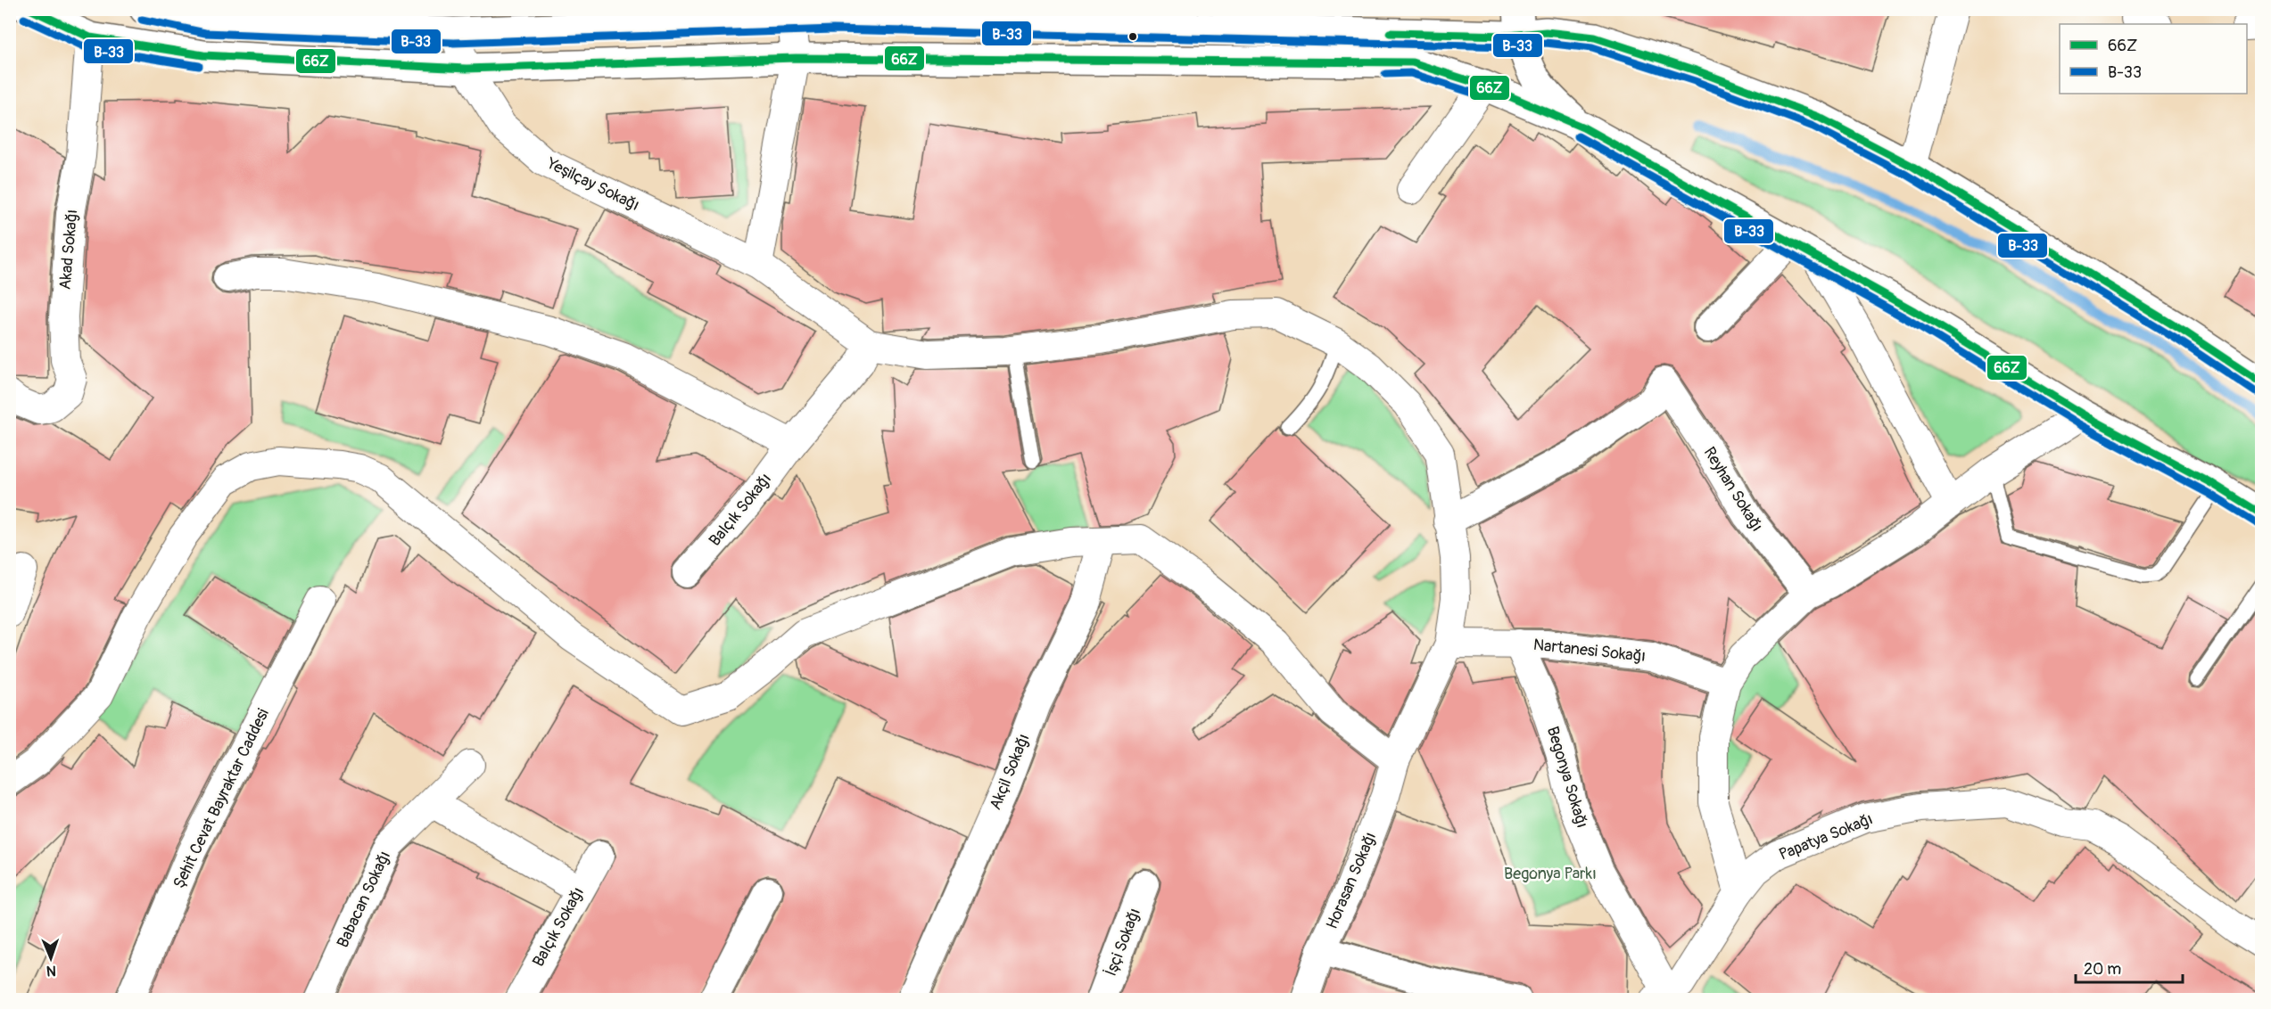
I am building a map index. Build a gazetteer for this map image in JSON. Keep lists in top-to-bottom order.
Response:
{
  "streets": {
    "street": [
      "Yeşilçay Sokağı",
      "Akad Sokağı",
      "Reyhan Sokağı",
      "Balçık Sokağı",
      "Nartanesi Sokağı",
      "Akçil Sokağı",
      "Begonya Sokağı",
      "Şehit Cevat Bayraktar Caddesi",
      "Papatya Sokağı",
      "Horasan Sokağı",
      "Babacan Sokağı",
      "İşçi Sokağı"
    ]
  },
  "crossings": [
    ["Yeşilçay Sokağı", "Balçık Sokağı"],
    ["Yeşilçay Sokağı", "Horasan Sokağı"],
    ["Reyhan Sokağı", "Horasan Sokağı"],
    ["Balçık Sokağı", "Horasan Sokağı"],
    ["Nartanesi Sokağı", "Begonya Sokağı"],
    ["Nartanesi Sokağı", "Horasan Sokağı"],
    ["Begonya Sokağı", "Papatya Sokağı"]
  ],
  "parks": ["Begonya Parkı"],
  "lines": ["transit line 66Z", "transit line B-33"],
  "legend": ["66Z", "B-33"],
  "scale_bar": "20 m",
  "north": "bottom"
}
